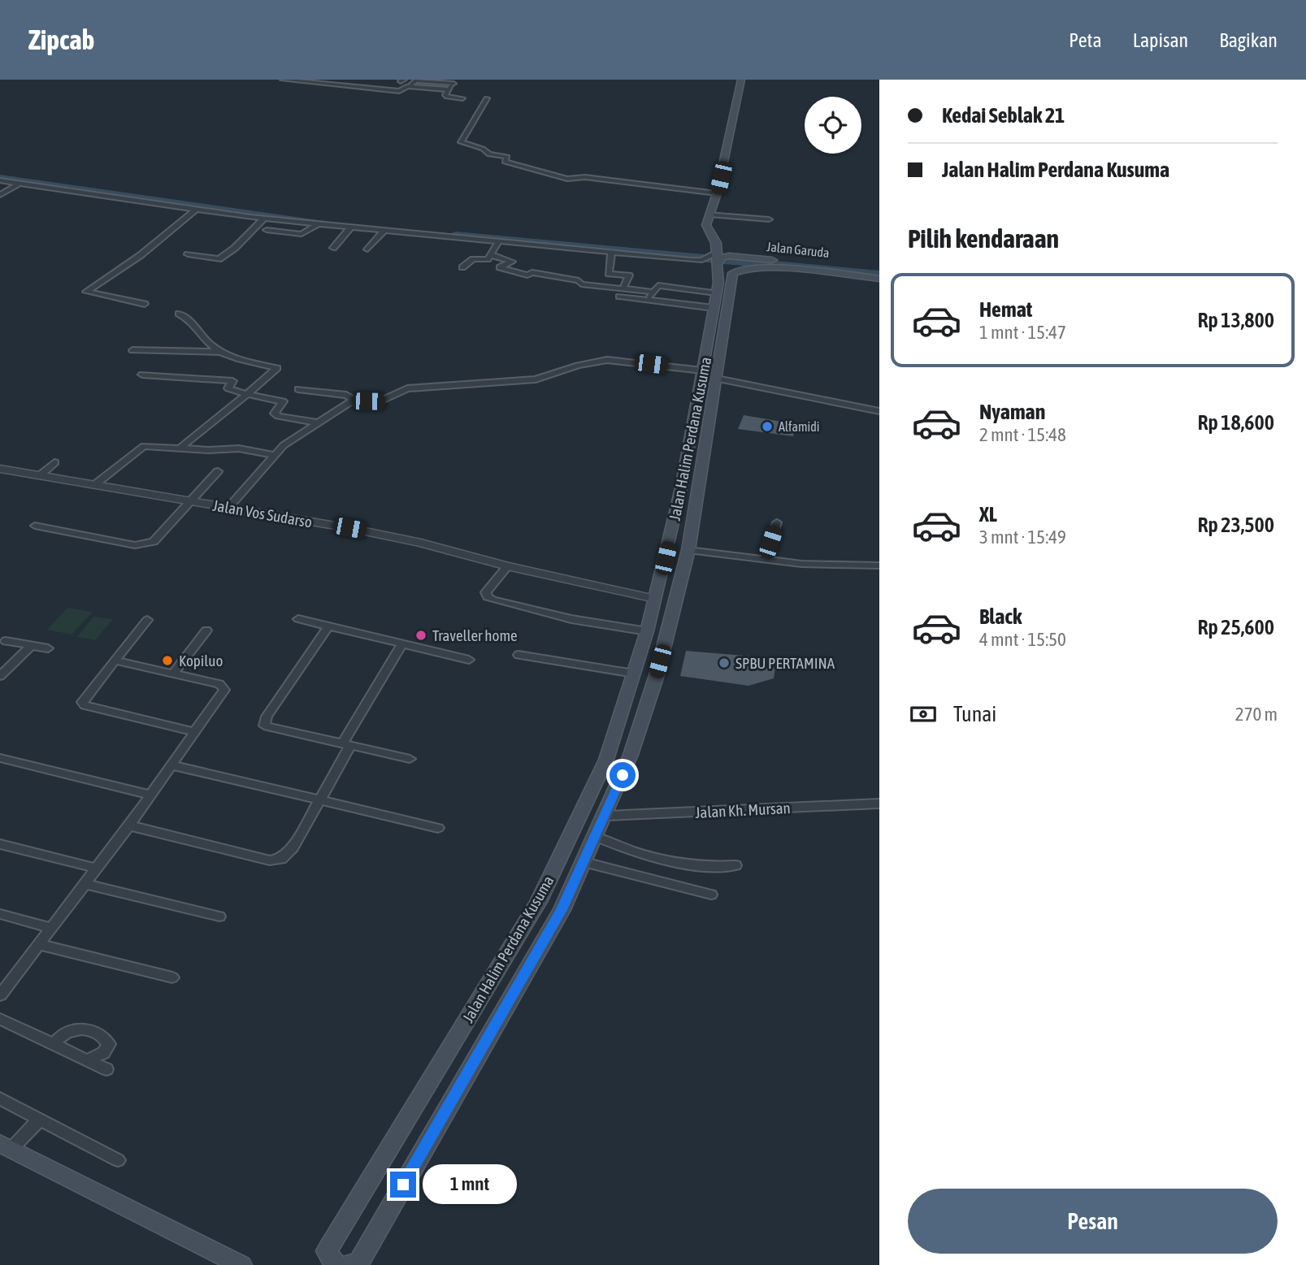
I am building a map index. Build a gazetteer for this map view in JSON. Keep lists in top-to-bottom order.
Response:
{
  "streets": {
    "main road": ["Jalan Garuda", "Jalan Halim Perdana Kusuma"],
    "street": ["Jalan Vos Sudarso", "Jalan Kh. Mursan"]
  },
  "crossings": [
    ["Jalan Garuda", "Jalan Halim Perdana Kusuma"],
    ["Jalan Halim Perdana Kusuma", "Jalan Vos Sudarso"],
    ["Jalan Halim Perdana Kusuma", "Jalan Kh. Mursan"]
  ],
  "places": [
    "Alfamidi",
    "Traveller home",
    "Kopiluo",
    "SPBU PERTAMINA"
  ],
  "page": {
    "header": "Zipcab",
    "nav": ["Peta", "Lapisan", "Bagikan"],
    "banner": ["Kedai Seblak 21", "Jalan Halim Perdana Kusuma"],
    "heading": "Pilih kendaraan",
    "list": [
      {
        "name": "Hemat",
        "note": "1 mnt · 15:47",
        "value": "Rp 13,800"
      },
      {
        "name": "Nyaman",
        "note": "2 mnt · 15:48",
        "value": "Rp 18,600"
      },
      {
        "name": "XL",
        "note": "3 mnt · 15:49",
        "value": "Rp 23,500"
      },
      {
        "name": "Black",
        "note": "4 mnt · 15:50",
        "value": "Rp 25,600"
      }
    ],
    "pay": ["Tunai", "270 m"],
    "bubble": "1 mnt",
    "buttons": "Pesan"
  }
}
